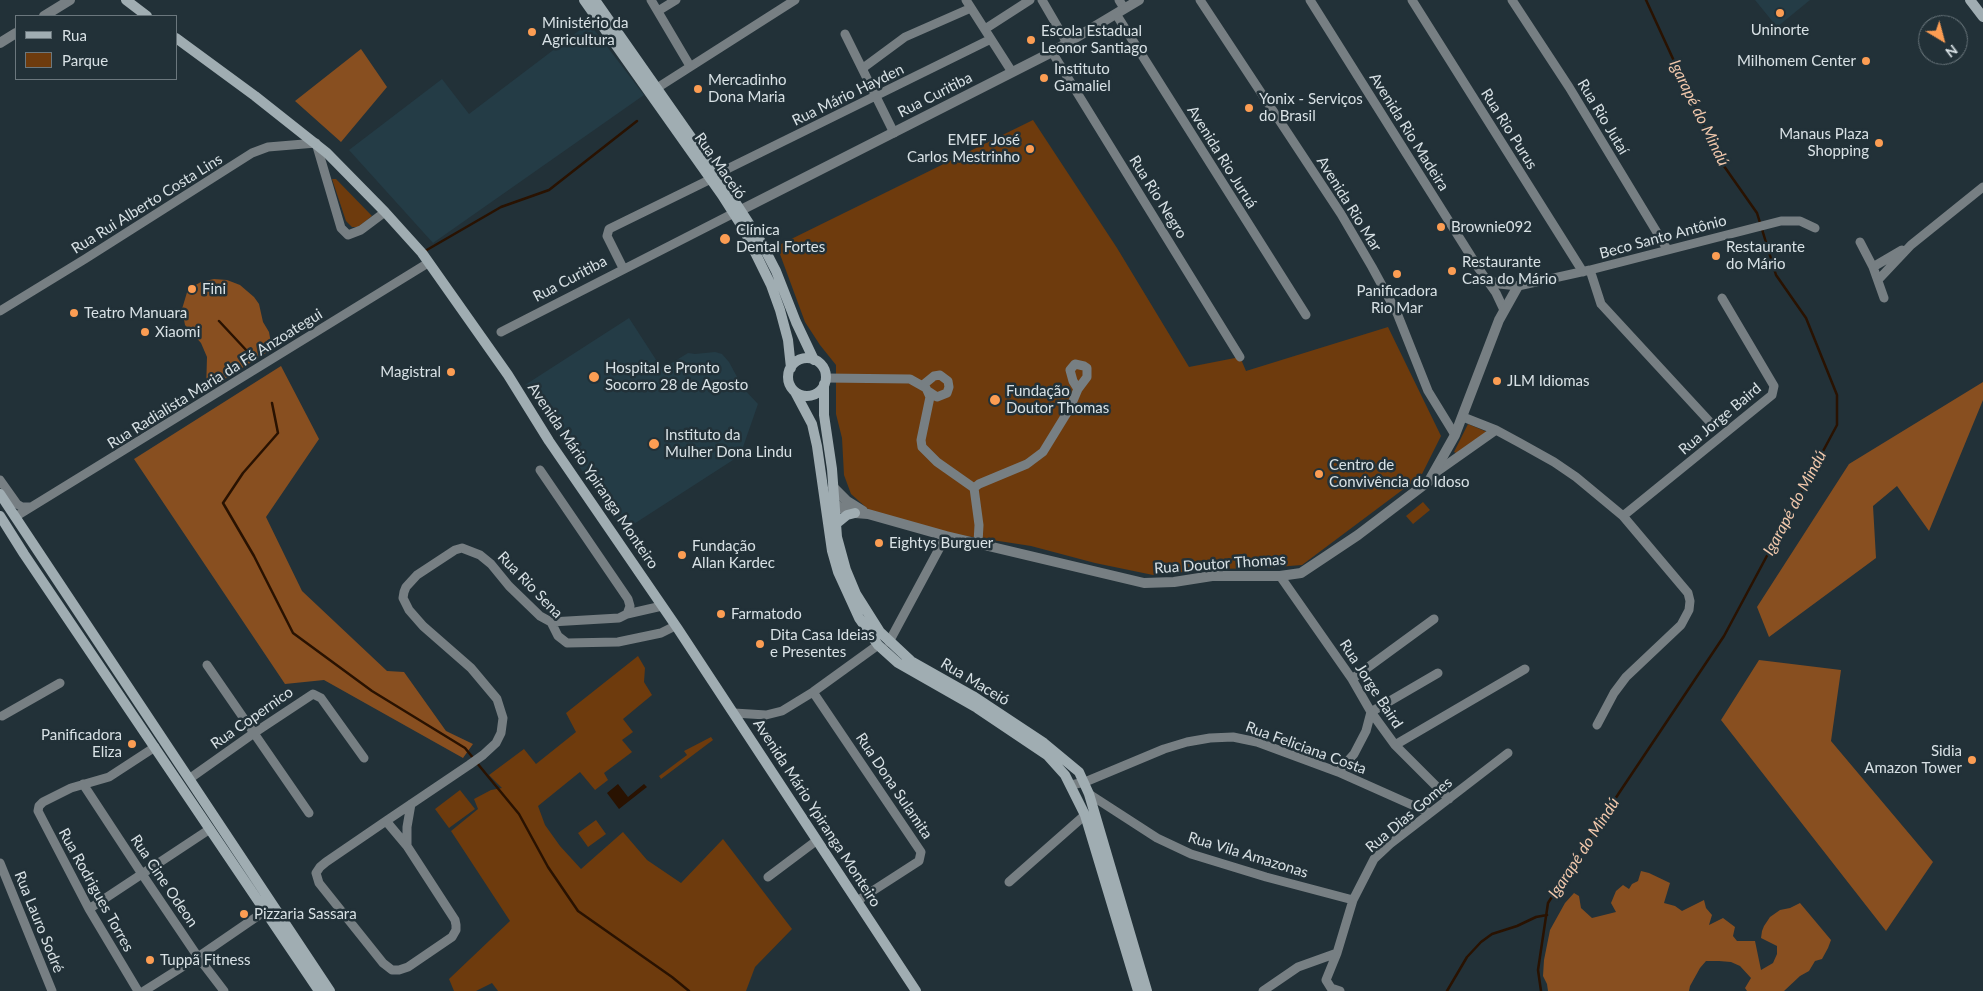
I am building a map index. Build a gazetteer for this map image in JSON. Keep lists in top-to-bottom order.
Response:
{
  "streets": {
    "main road": ["Rua Maceió", "Avenida Mário Ypiranga Monteiro"],
    "street": [
      "Rua Mário Hayden",
      "Rua Curitiba",
      "Rua Rio Jutaí",
      "Rua Rio Purus",
      "Avenida Rio Madeira",
      "Avenida Rio Juruá",
      "Rua Rio Negro",
      "Rua Rui Alberto Costa Lins",
      "Avenida Rio Mar",
      "Beco Santo Antônio",
      "Rua Radialista Maria da Fé Anzoategui",
      "Rua Jorge Baird",
      "Rua Doutor Thomas",
      "Rua Rio Sena",
      "Rua Copernico",
      "Rua Feliciana Costa",
      "Rua Dona Sulamita",
      "Rua Dias Gomes",
      "Rua Vila Amazonas",
      "Rua Cine Odeon",
      "Rua Rodrigues Torres",
      "Rua Lauro Sodré"
    ]
  },
  "crossings": [
    ["Rua Mário Hayden", "Rua Curitiba"],
    ["Rua Mário Hayden", "Rua Maceió"],
    ["Rua Curitiba", "Avenida Rio Juruá"],
    ["Rua Curitiba", "Rua Maceió"],
    ["Rua Curitiba", "Rua Rio Negro"],
    ["Rua Rio Jutaí", "Beco Santo Antônio"],
    ["Rua Rio Purus", "Beco Santo Antônio"],
    ["Avenida Rio Madeira", "Rua Doutor Thomas"],
    ["Rua Maceió", "Rua Doutor Thomas"],
    ["Rua Maceió", "Rua Feliciana Costa"],
    ["Rua Maceió", "Rua Vila Amazonas"],
    ["Rua Rui Alberto Costa Lins", "Avenida Mário Ypiranga Monteiro"],
    ["Avenida Rio Mar", "Rua Doutor Thomas"],
    ["Beco Santo Antônio", "Rua Doutor Thomas"],
    ["Rua Radialista Maria da Fé Anzoategui", "Avenida Mário Ypiranga Monteiro"],
    ["Rua Jorge Baird", "Rua Doutor Thomas"],
    ["Rua Jorge Baird", "Rua Dias Gomes"],
    ["Avenida Mário Ypiranga Monteiro", "Rua Rio Sena"],
    ["Avenida Mário Ypiranga Monteiro", "Rua Dona Sulamita"],
    ["Rua Feliciana Costa", "Rua Dias Gomes"],
    ["Rua Dias Gomes", "Rua Vila Amazonas"],
    ["Rua Cine Odeon", "Rua Rodrigues Torres"]
  ],
  "water": ["Igarapé do Mindú"],
  "places": [
    "Uninorte",
    "Ministério da Agricultura",
    "Escola Estadual Leonor Santiago",
    "Milhomem Center",
    "Instituto Gamaliel",
    "Mercadinho Dona Maria",
    "Yonix - Serviços do Brasil",
    "Manaus Plaza Shopping",
    "EMEF José Carlos Mestrinho",
    "Brownie092",
    "Clínica Dental Fortes",
    "Restaurante do Mário",
    "Restaurante Casa do Mário",
    "Panificadora Rio Mar",
    "Fini",
    "Teatro Manuara",
    "Xiaomi",
    "Magistral",
    "Hospital e Pronto Socorro 28 de Agosto",
    "JLM Idiomas",
    "Fundação Doutor Thomas",
    "Instituto da Mulher Dona Lindu",
    "Centro de Convivência do Idoso",
    "Eightys Burguer",
    "Fundação Allan Kardec",
    "Farmatodo",
    "Dita Casa Ideias e Presentes",
    "Panificadora Eliza",
    "Sidia Amazon Tower",
    "Pizzaria Sassara",
    "Tuppã Fitness"
  ],
  "legend": ["Rua", "Parque"],
  "north": "bottom right"
}
